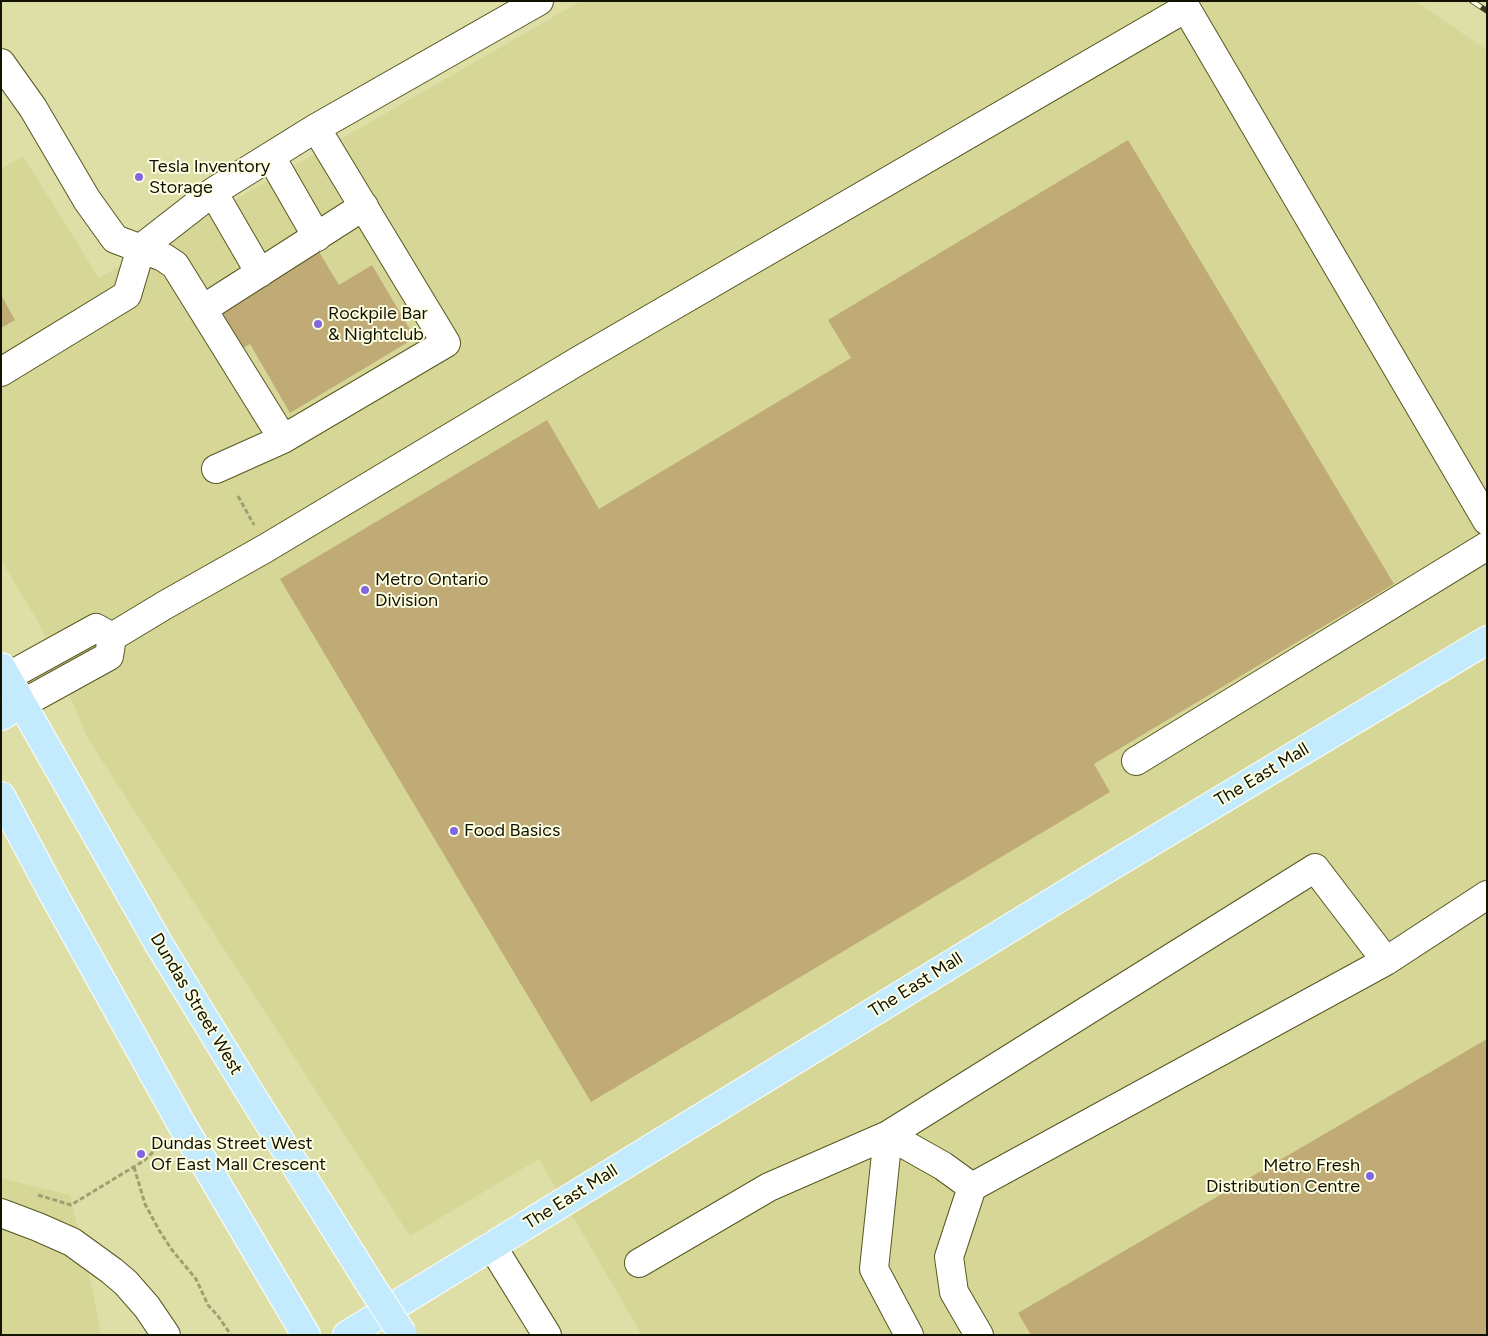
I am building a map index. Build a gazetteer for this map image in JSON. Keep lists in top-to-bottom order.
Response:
{
  "streets": {
    "main road": ["The East Mall", "Dundas Street West"]
  },
  "places": [
    "Tesla Inventory Storage",
    "Rockpile Bar & Nightclub",
    "Metro Ontario Division",
    "Food Basics",
    "Dundas Street West Of East Mall Crescent",
    "Metro Fresh Distribution Centre"
  ]
}
